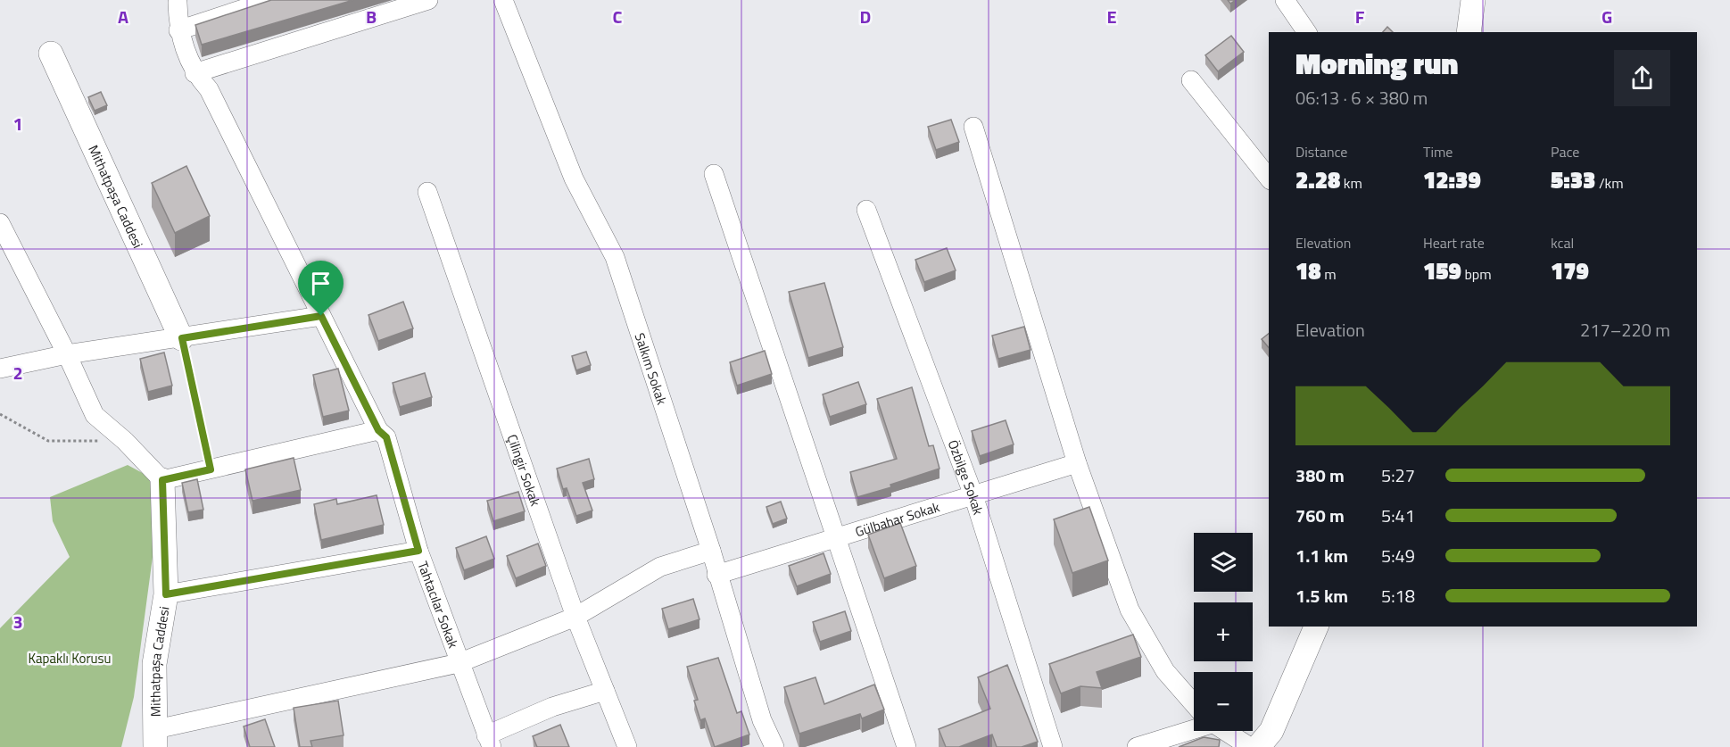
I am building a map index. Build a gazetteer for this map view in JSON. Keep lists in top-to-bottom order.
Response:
{
  "streets": {
    "street": [
      "Mithatpaşa Caddesi",
      "Salkım Sokak",
      "Çilingir Sokak",
      "Özbilge Sokak",
      "Gülbahar Sokak",
      "Tahtacılar Sokak"
    ]
  },
  "crossings": [
    ["Salkım Sokak", "Gülbahar Sokak"],
    ["Özbilge Sokak", "Gülbahar Sokak"]
  ],
  "parks": ["Kapaklı Korusu"],
  "page": {
    "heading": ["Morning run", "06:13 · 6 × 380 m"],
    "stats": [
      ["Distance", "2.28 km"],
      ["Time", "12:39"],
      ["Pace", "5:33 /km"],
      ["Elevation", "18 m"],
      ["Heart rate", "159 bpm"],
      ["kcal", "179"]
    ],
    "chart": ["Elevation", "217–220 m"],
    "list": [
      {
        "name": "380 m",
        "note": "5:27"
      },
      {
        "name": "760 m",
        "note": "5:41"
      },
      {
        "name": "1.1 km",
        "note": "5:49"
      },
      {
        "name": "1.5 km",
        "note": "5:18"
      }
    ],
    "map_buttons": ["+", "−"]
  },
  "grid": {
    "columns": [
      "A",
      "B",
      "C",
      "D",
      "E",
      "F",
      "G"
    ],
    "rows": ["1", "2", "3"]
  }
}
